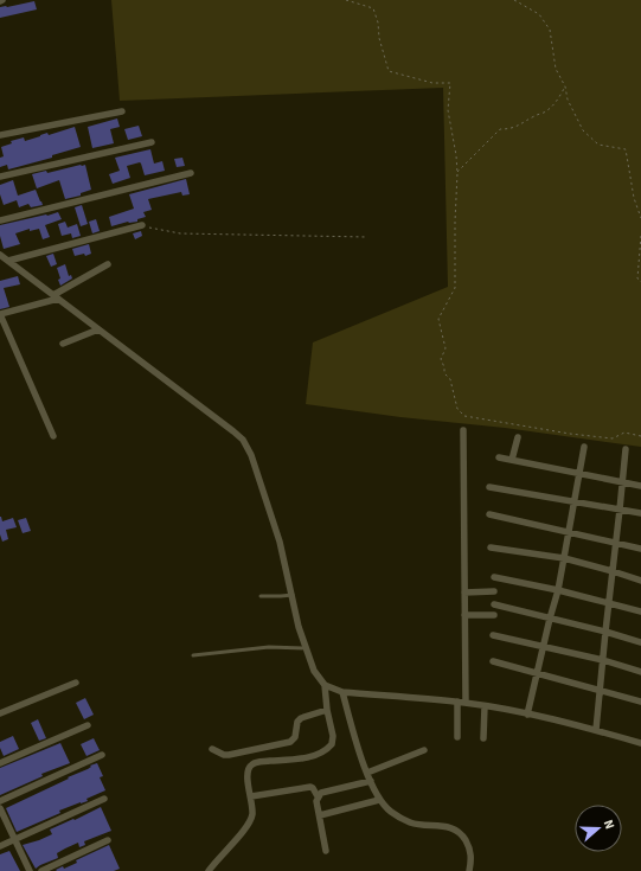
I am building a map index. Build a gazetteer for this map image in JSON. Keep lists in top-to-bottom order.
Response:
{
  "north": "right"
}
